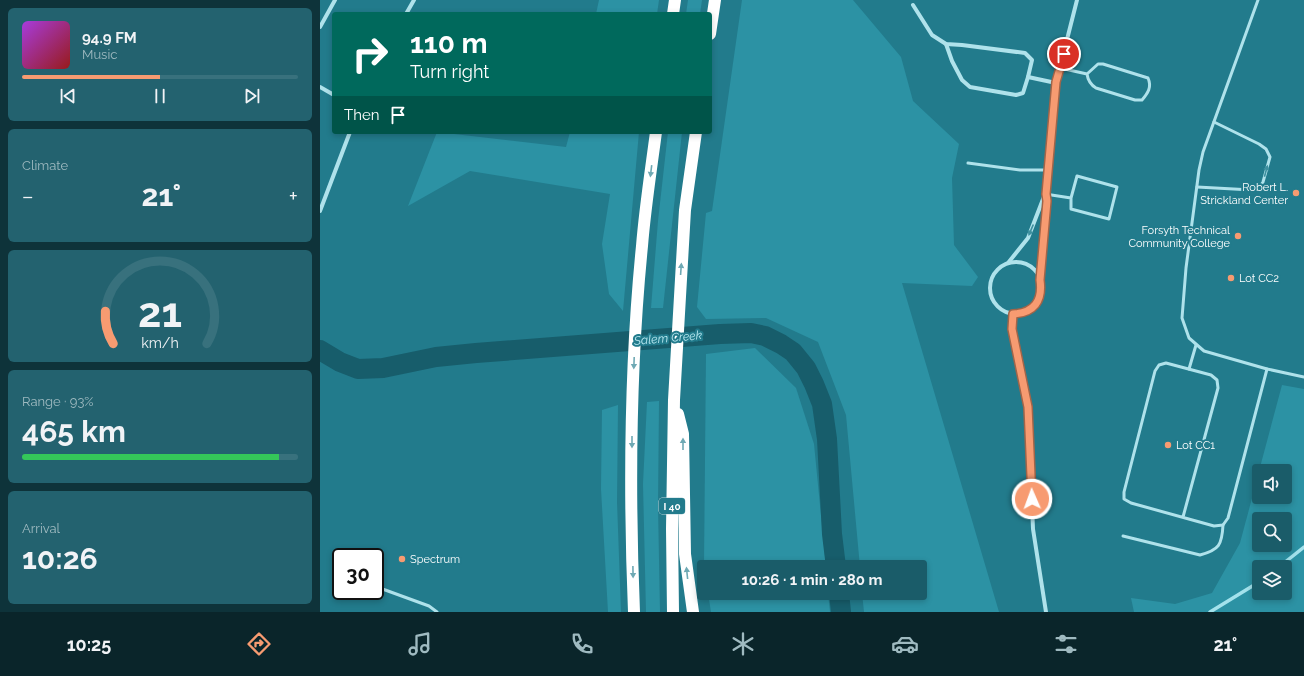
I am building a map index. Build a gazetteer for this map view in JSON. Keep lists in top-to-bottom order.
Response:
{
  "streets": {
    "highway": ["I 40"]
  },
  "water": ["Salem Creek"],
  "places": [
    "Robert L. Strickland Center",
    "Forsyth Technical Community College",
    "Lot CC2",
    "Lot CC1",
    "Spectrum"
  ],
  "page": {
    "turn": ["110 m", "Turn right"],
    "song": ["94.9 FM", "Music"],
    "then": "Then",
    "tile": [
      "Climate",
      ["Range · 93%", "465 km"],
      ["Arrival", "10:26"]
    ],
    "heat": ["−", "21°", "+"],
    "limit": "30",
    "trip": "10:26 · 1 min · 280 m",
    "tabs": ["10:25", "21°"],
    "gauge": ["21", "km/h"]
  }
}
